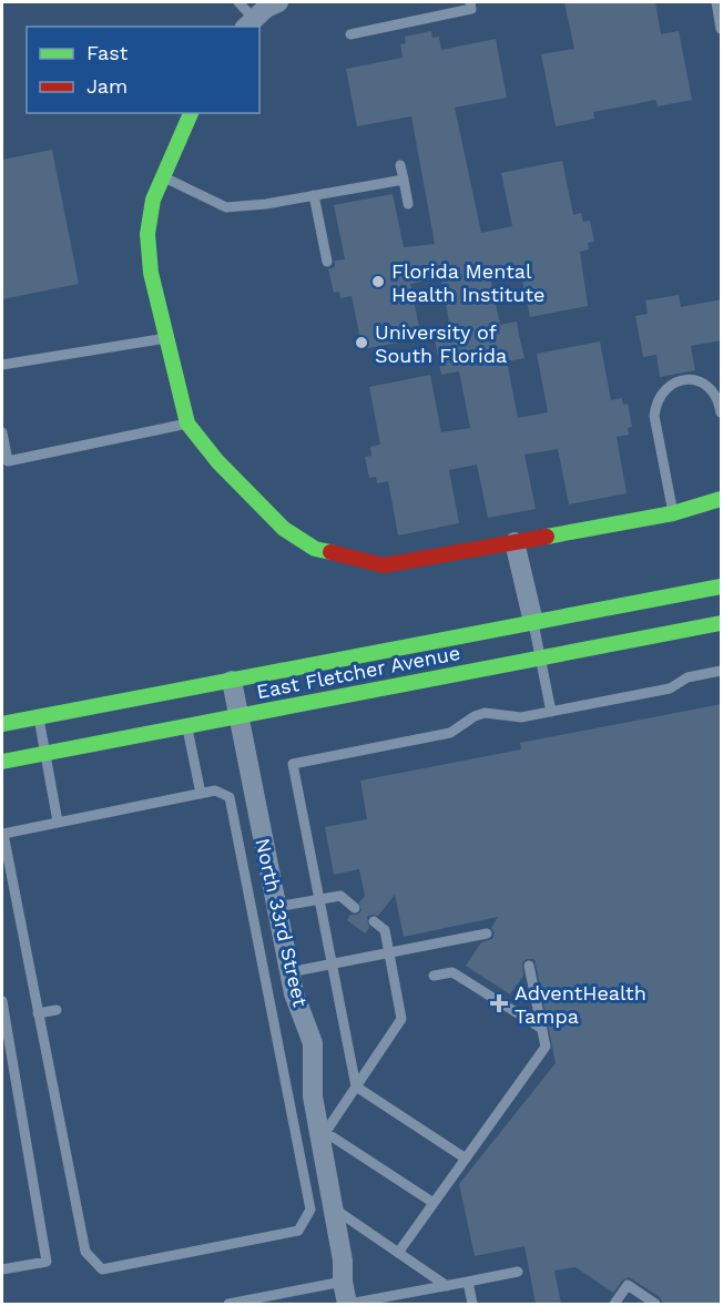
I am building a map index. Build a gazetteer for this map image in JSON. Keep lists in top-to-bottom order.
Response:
{
  "streets": {
    "main road": ["East Fletcher Avenue"],
    "street": ["North 33rd Street"]
  },
  "crossings": [
    ["East Fletcher Avenue", "North 33rd Street"]
  ],
  "places": {
    "other": ["Florida Mental Health Institute", "University of South Florida"],
    "health": ["AdventHealth Tampa"]
  },
  "legend": ["Fast", "Jam"]
}
